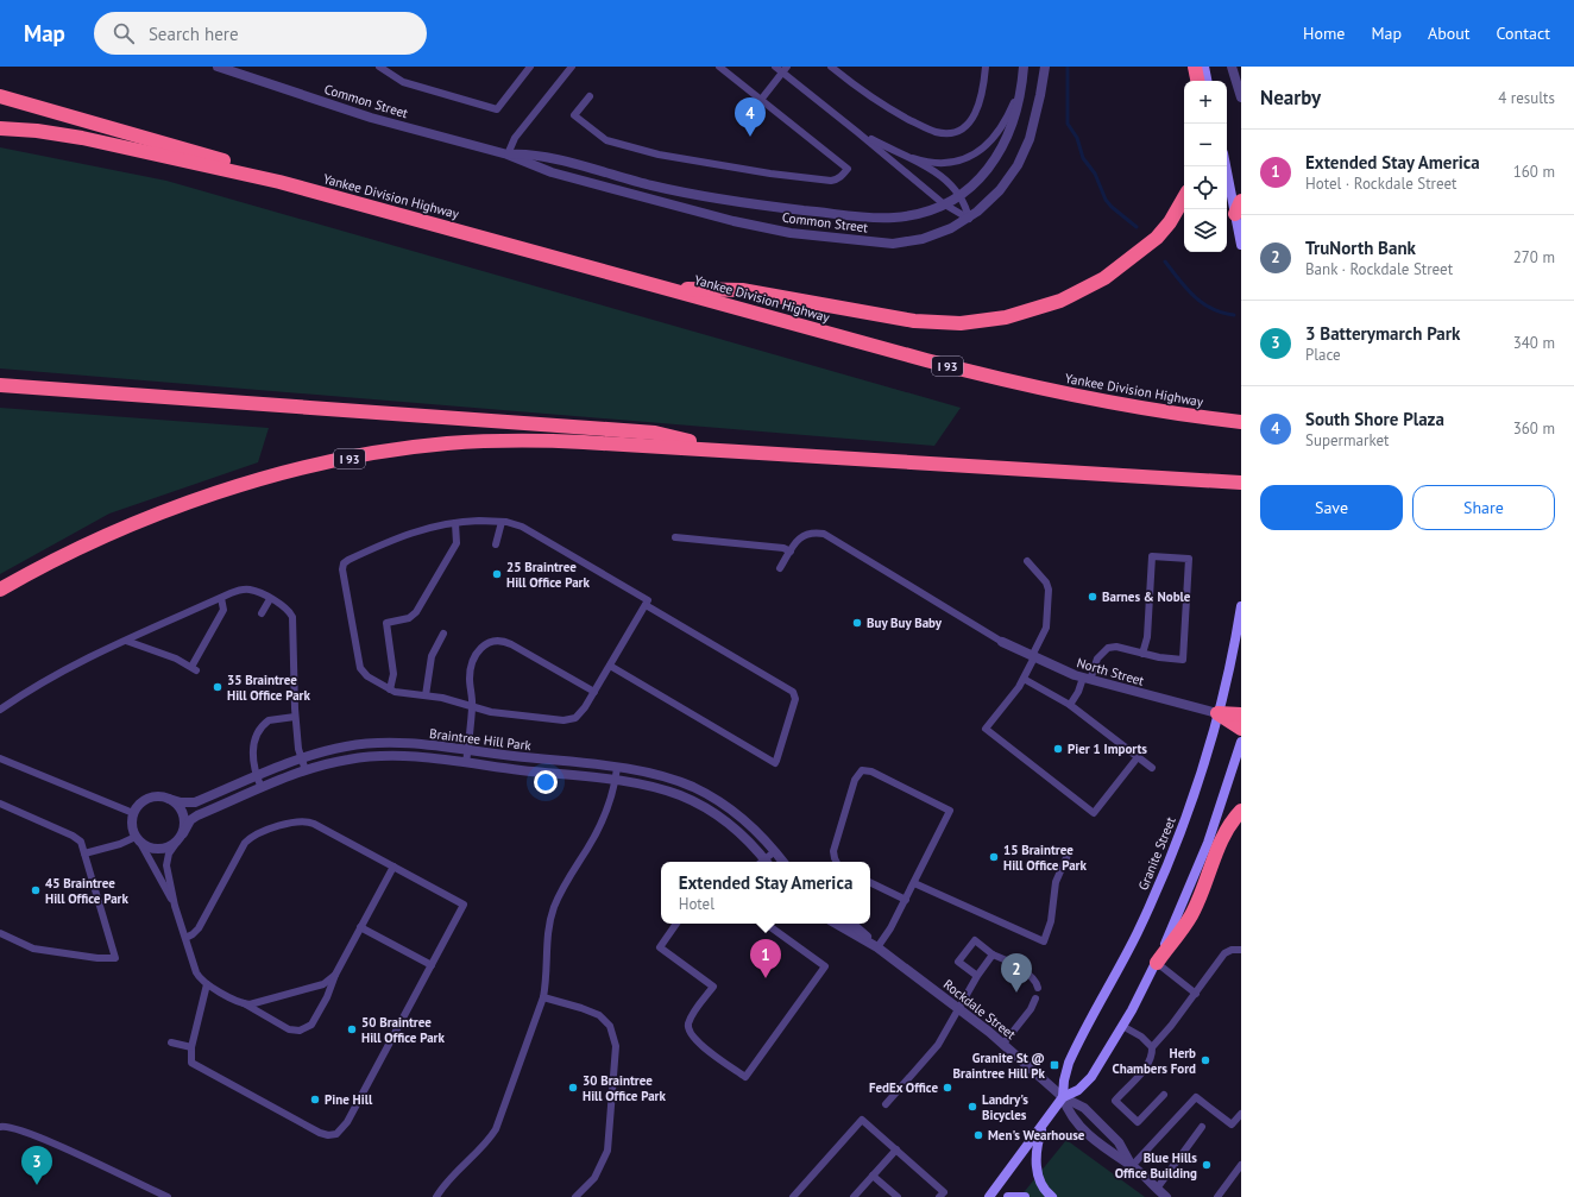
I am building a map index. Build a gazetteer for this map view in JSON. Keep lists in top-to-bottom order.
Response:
{
  "streets": {
    "highway": ["Yankee Division Highway", "I 93"],
    "main road": ["Granite Street"],
    "street": [
      "Common Street",
      "North Street",
      "Braintree Hill Park",
      "Rockdale Street"
    ]
  },
  "crossings": [
    ["Yankee Division Highway", "I 93"],
    ["North Street", "Granite Street"],
    ["Granite Street", "Rockdale Street"]
  ],
  "places": {
    "other": [
      "25 Braintree Hill Office Park",
      "Barnes & Noble",
      "Buy Buy Baby",
      "35 Braintree Hill Office Park",
      "Pier 1 Imports",
      "15 Braintree Hill Office Park",
      "45 Braintree Hill Office Park",
      "50 Braintree Hill Office Park",
      "Herb Chambers Ford",
      "30 Braintree Hill Office Park",
      "FedEx Office",
      "Pine Hill",
      "Landry's Bicycles",
      "Men's Wearhouse",
      "Blue Hills Office Building"
    ],
    "transit": ["Granite St @ Braintree Hill Pk"]
  },
  "page": {
    "header": "Map",
    "search": "Search here",
    "nav": [
      "Home",
      "Map",
      "About",
      "Contact"
    ],
    "heading": ["Nearby", "4 results"],
    "map_buttons": ["+", "−"],
    "pins": [
      "4",
      "1",
      "2",
      "3"
    ],
    "list": [
      {
        "mark": "1",
        "name": "Extended Stay America",
        "note": "Hotel · Rockdale Street",
        "value": "160 m"
      },
      {
        "mark": "2",
        "name": "TruNorth Bank",
        "note": "Bank · Rockdale Street",
        "value": "270 m"
      },
      {
        "mark": "3",
        "name": "3 Batterymarch Park",
        "note": "Place",
        "value": "340 m"
      },
      {
        "mark": "4",
        "name": "South Shore Plaza",
        "note": "Supermarket",
        "value": "360 m"
      }
    ],
    "buttons": ["Save", "Share"],
    "popup": ["Extended Stay America", "Hotel"]
  }
}
